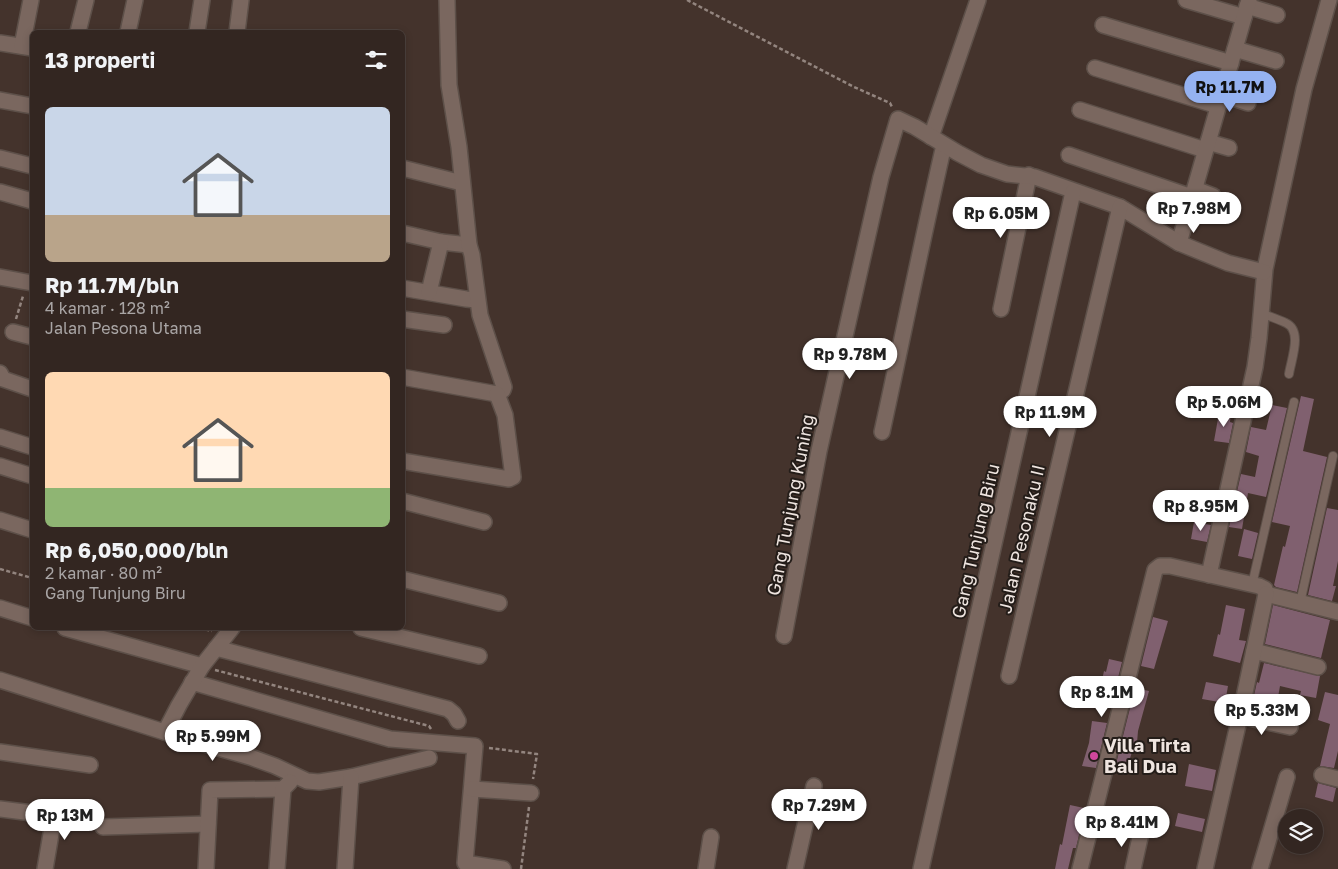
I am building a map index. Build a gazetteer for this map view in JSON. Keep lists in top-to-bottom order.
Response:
{
  "streets": {
    "street": ["Gang Tunjung Kuning", "Jalan Pesonaku II", "Gang Tunjung Biru"]
  },
  "places": ["Villa Tirta Bali Dua"],
  "page": {
    "heading": "13 properti",
    "price": [
      "Rp 11.7M",
      "Rp 7.98M",
      "Rp 6.05M",
      "Rp 9.78M",
      "Rp 5.06M",
      "Rp 11.9M",
      "Rp 8.95M",
      "Rp 8.1M",
      "Rp 5.33M",
      "Rp 5.99M",
      "Rp 7.29M",
      "Rp 13M",
      "Rp 8.41M"
    ],
    "list": [
      {
        "name": "Rp 11.7M/bln",
        "note": "4 kamar · 128 m² · Jalan Pesona Utama"
      },
      {
        "name": "Rp 6,050,000/bln",
        "note": "2 kamar · 80 m² · Gang Tunjung Biru"
      }
    ]
  }
}
